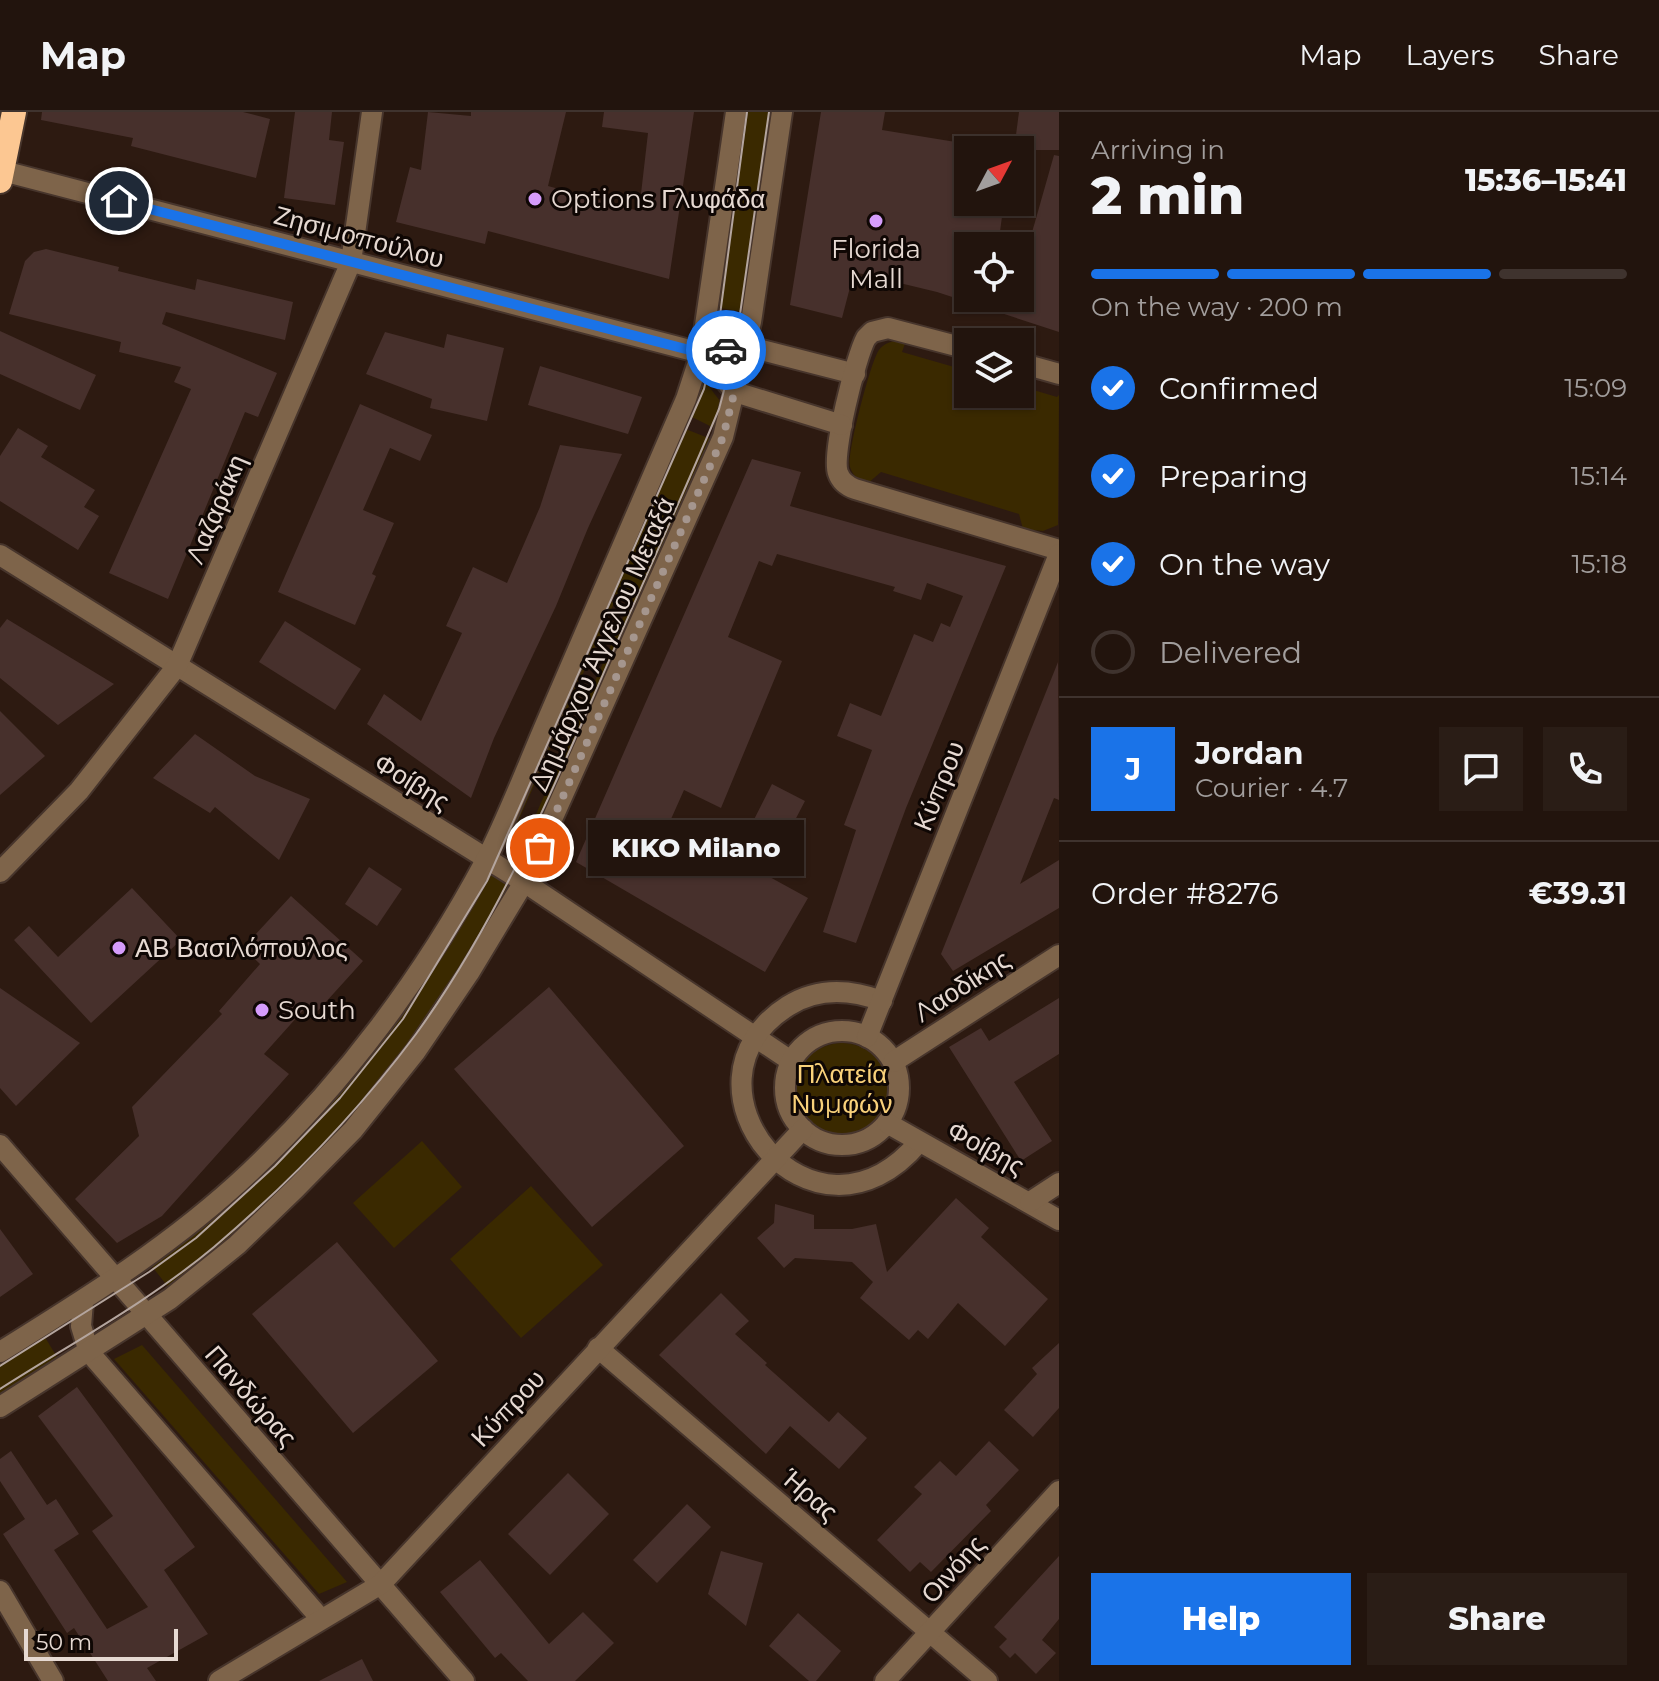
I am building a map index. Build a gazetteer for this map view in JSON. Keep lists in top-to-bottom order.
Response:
{
  "streets": {
    "street": [
      "Ζησιμοπούλου",
      "Λαζαράκη",
      "Δημάρχου Άγγελου Μεταξά",
      "Φοίβης",
      "Κύπρου",
      "Λαοδίκης",
      "Πανδώρας",
      "Ήρας",
      "Οινόης"
    ]
  },
  "crossings": [
    ["Ζησιμοπούλου", "Λαζαράκη"],
    ["Ζησιμοπούλου", "Δημάρχου Άγγελου Μεταξά"],
    ["Λαζαράκη", "Φοίβης"],
    ["Δημάρχου Άγγελου Μεταξά", "Φοίβης"],
    ["Δημάρχου Άγγελου Μεταξά", "Πανδώρας"],
    ["Φοίβης", "Κύπρου"],
    ["Φοίβης", "Λαοδίκης"],
    ["Κύπρου", "Λαοδίκης"],
    ["Κύπρου", "Πανδώρας"],
    ["Κύπρου", "Ήρας"],
    ["Ήρας", "Οινόης"]
  ],
  "parks": ["Πλατεία Νυμφών"],
  "places": [
    "Options Γλυφάδα",
    "Florida Mall",
    "KIKO Milano",
    "ΑΒ Βασιλόπουλος",
    "South"
  ],
  "scale_bar": "50 m",
  "north": "top right",
  "page": {
    "header": "Map",
    "nav": ["Map", "Layers", "Share"],
    "heading": ["2 min", "Arriving in", "15:36–15:41"],
    "panel": [
      "Jordan",
      "Courier · 4.7",
      "Order #8276",
      "€39.31"
    ],
    "bar": "On the way · 200 m",
    "list": [
      ["Confirmed", "15:09"],
      ["Preparing", "15:14"],
      ["On the way", "15:18"],
      "Delivered"
    ],
    "round": "J",
    "bubble": "KIKO Milano",
    "buttons": ["Help", "Share"],
    "scale": "50 m"
  }
}
